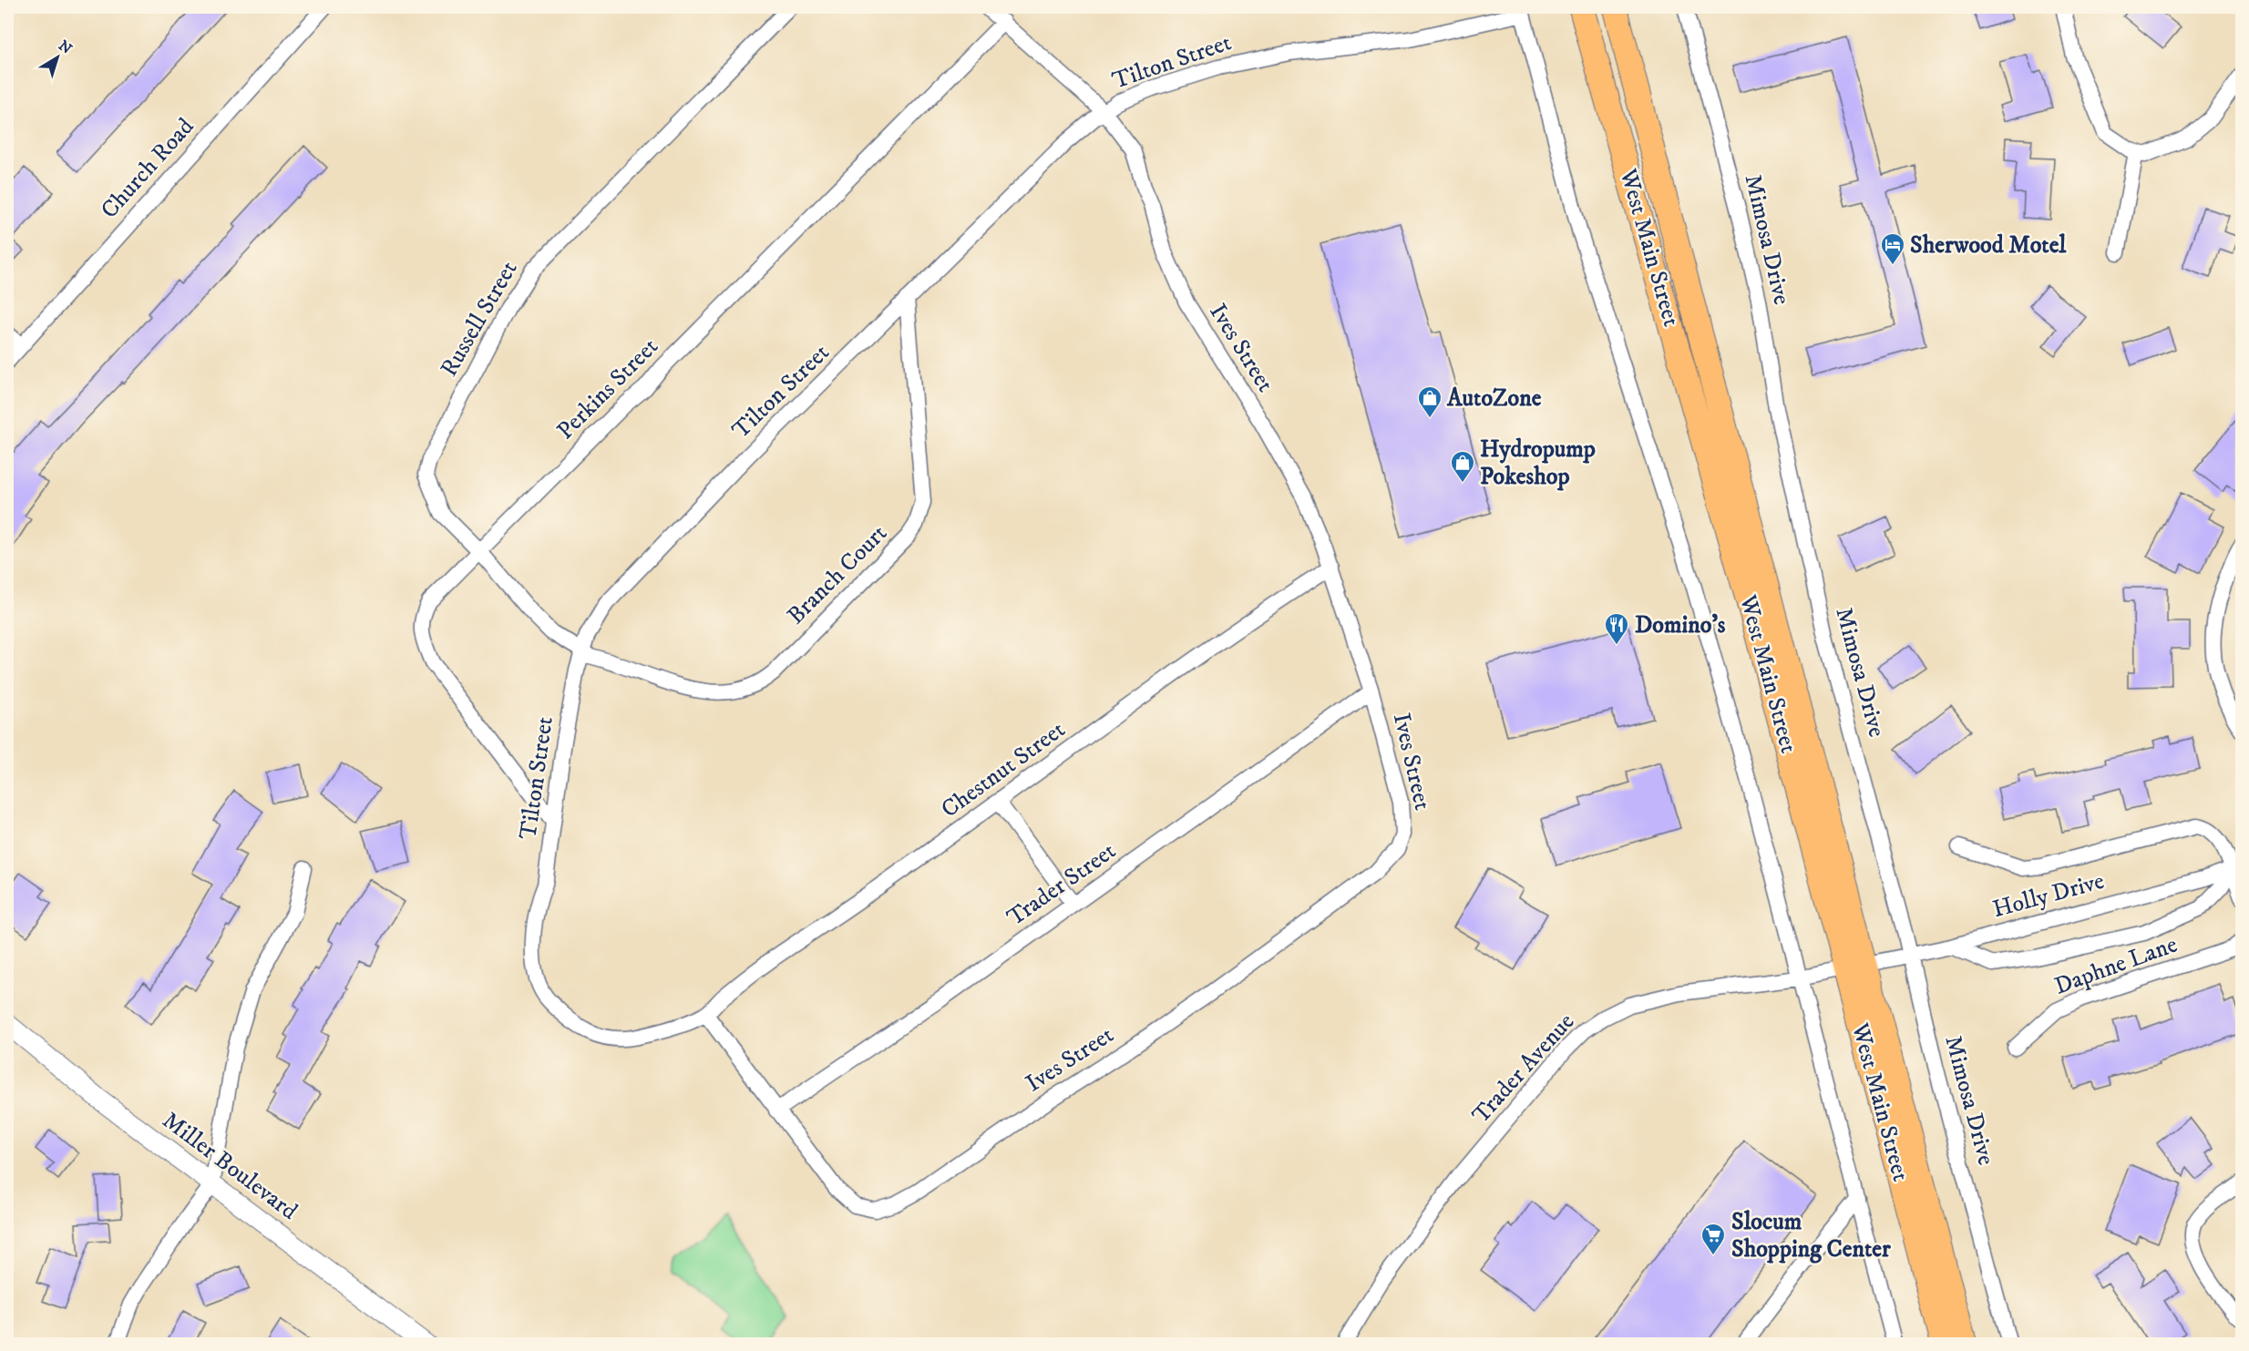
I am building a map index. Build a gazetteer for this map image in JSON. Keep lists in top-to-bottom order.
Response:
{
  "streets": {
    "main road": ["West Main Street"],
    "street": [
      "Tilton Street",
      "Church Road",
      "Mimosa Drive",
      "Russell Street",
      "Ives Street",
      "Perkins Street",
      "Branch Court",
      "Chestnut Street",
      "Trader Street",
      "Holly Drive",
      "Daphne Lane",
      "Trader Avenue",
      "Miller Boulevard"
    ]
  },
  "crossings": [
    ["Tilton Street", "Russell Street"],
    ["Tilton Street", "Ives Street"],
    ["Tilton Street", "Perkins Street"],
    ["Tilton Street", "Branch Court"],
    ["Tilton Street", "Chestnut Street"],
    ["Mimosa Drive", "Holly Drive"],
    ["West Main Street", "Holly Drive"],
    ["West Main Street", "Trader Avenue"],
    ["Russell Street", "Perkins Street"],
    ["Russell Street", "Branch Court"],
    ["Ives Street", "Perkins Street"],
    ["Ives Street", "Chestnut Street"],
    ["Ives Street", "Trader Street"],
    ["Holly Drive", "Trader Avenue"]
  ],
  "places": {
    "hotel": ["Sherwood Motel"],
    "shop": ["AutoZone", "Hydropump Pokeshop"],
    "restaurant": ["Domino's"],
    "supermarket": ["Slocum Shopping Center"]
  },
  "north": "top right"
}
